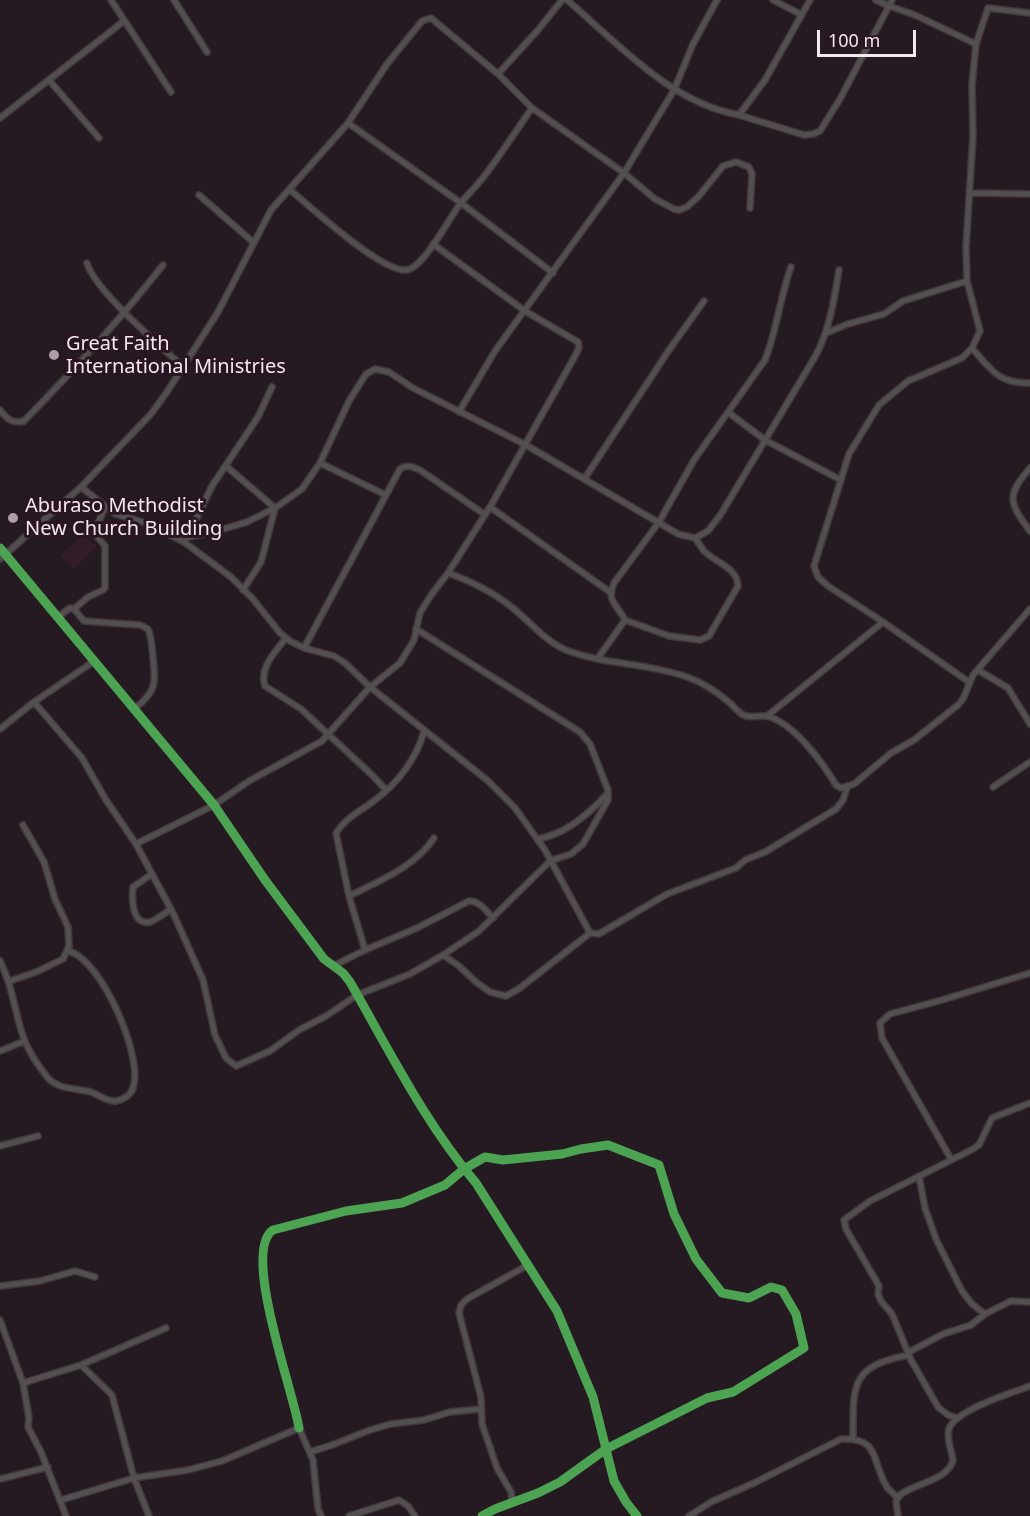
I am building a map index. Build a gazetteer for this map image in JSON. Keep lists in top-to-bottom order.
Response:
{
  "places": ["Great Faith International Ministries", "Aburaso Methodist New Church Building"],
  "scale_bar": "100 m"
}
